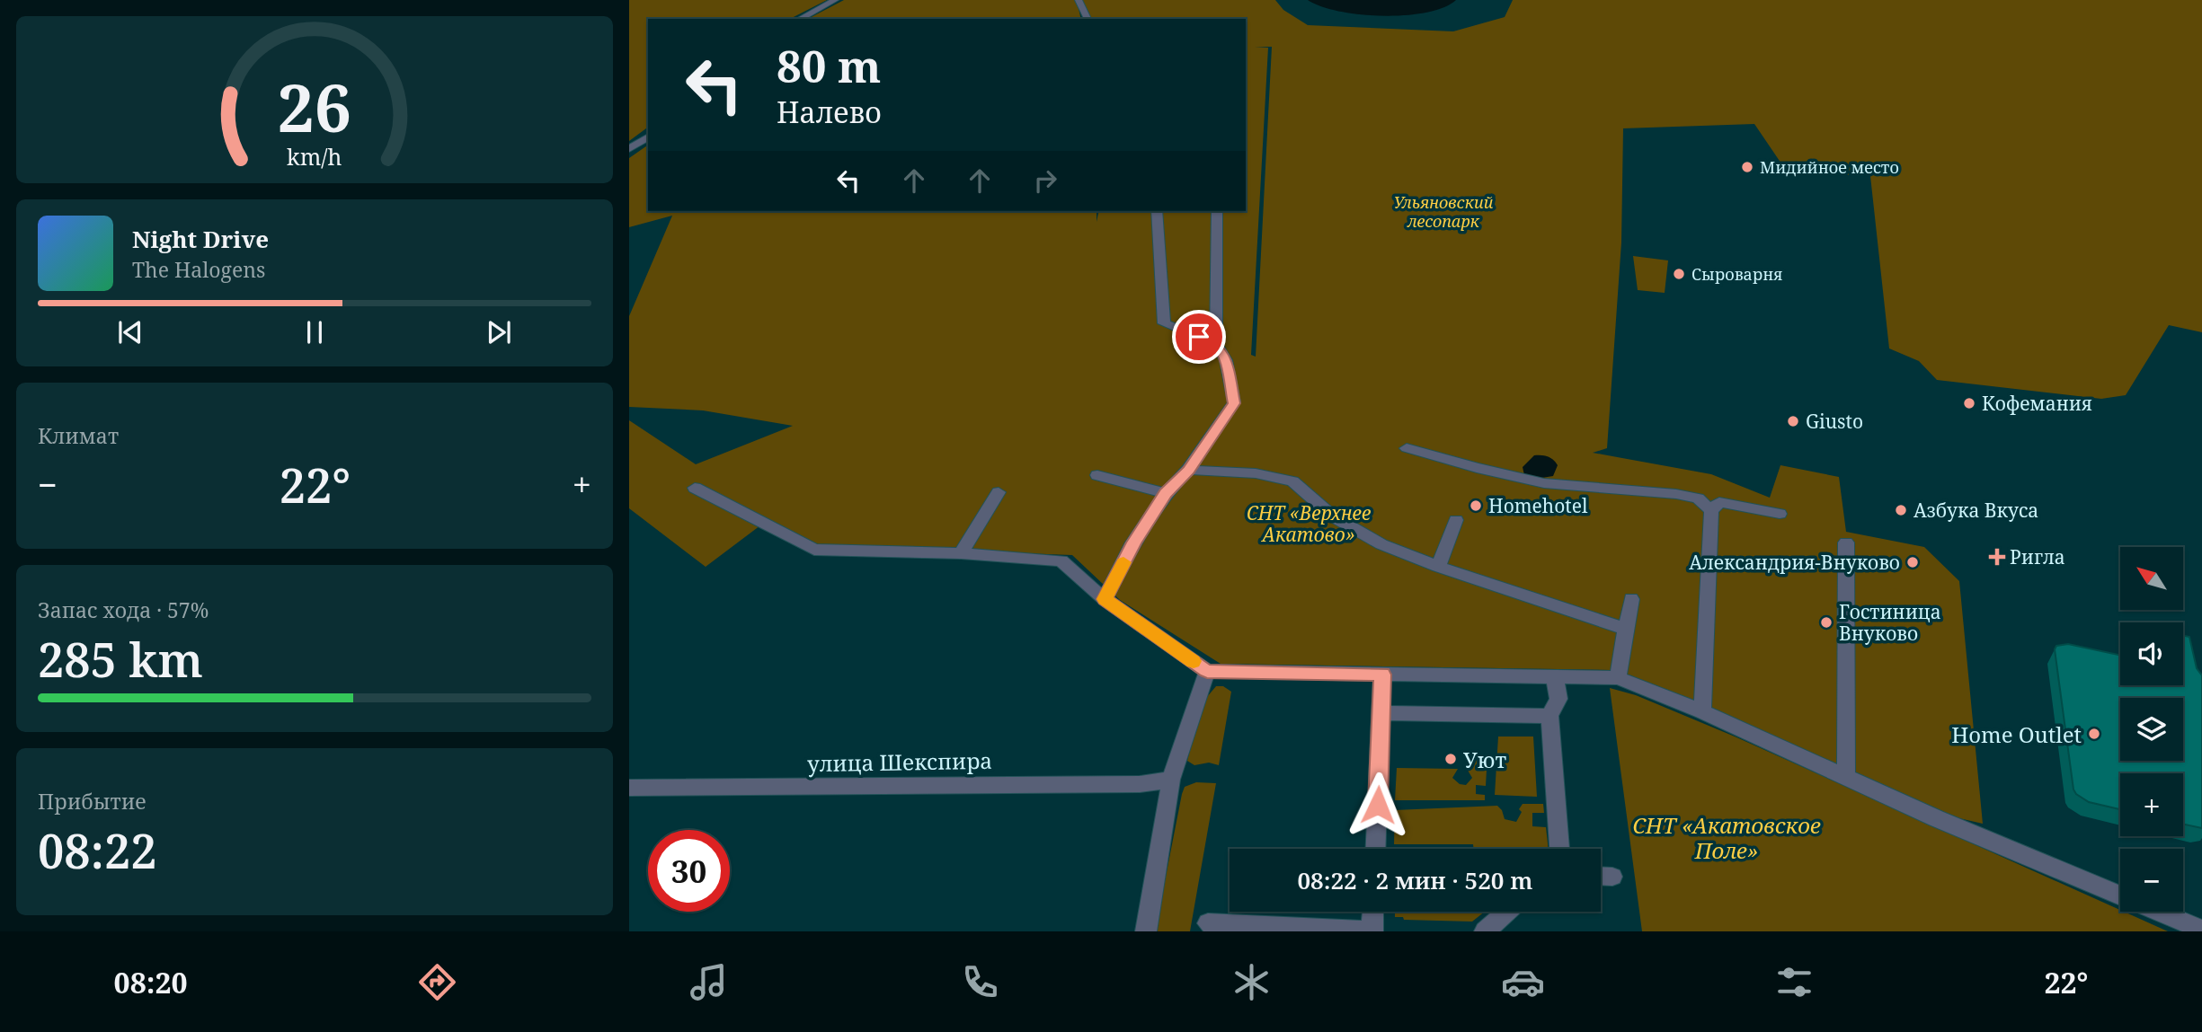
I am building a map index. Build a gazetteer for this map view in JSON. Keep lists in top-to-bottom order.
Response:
{
  "streets": {
    "street": ["улица Шекспира"]
  },
  "parks": ["Ульяновский лесопарк", "СНТ «Верхнее Акатово»", "СНТ «Акатовское Поле»"],
  "places": {
    "other": [
      "Мидийное место",
      "Сыроварня",
      "Кофемания",
      "Giusto",
      "Homehotel",
      "Азбука Вкуса",
      "Александрия-Внуково",
      "Гостиница Внуково",
      "Home Outlet",
      "Уют"
    ],
    "health": ["Ригла"]
  },
  "north": "top left",
  "page": {
    "turn": ["80 m", "Налево"],
    "song": ["Night Drive", "The Halogens"],
    "tile": [
      "Климат",
      ["Запас хода · 57%", "285 km"],
      ["Прибытие", "08:22"]
    ],
    "heat": ["−", "22°", "+"],
    "map_buttons": ["+", "−"],
    "limit": "30",
    "trip": "08:22 · 2 мин · 520 m",
    "tabs": ["08:20", "22°"],
    "gauge": ["26", "km/h"]
  }
}
